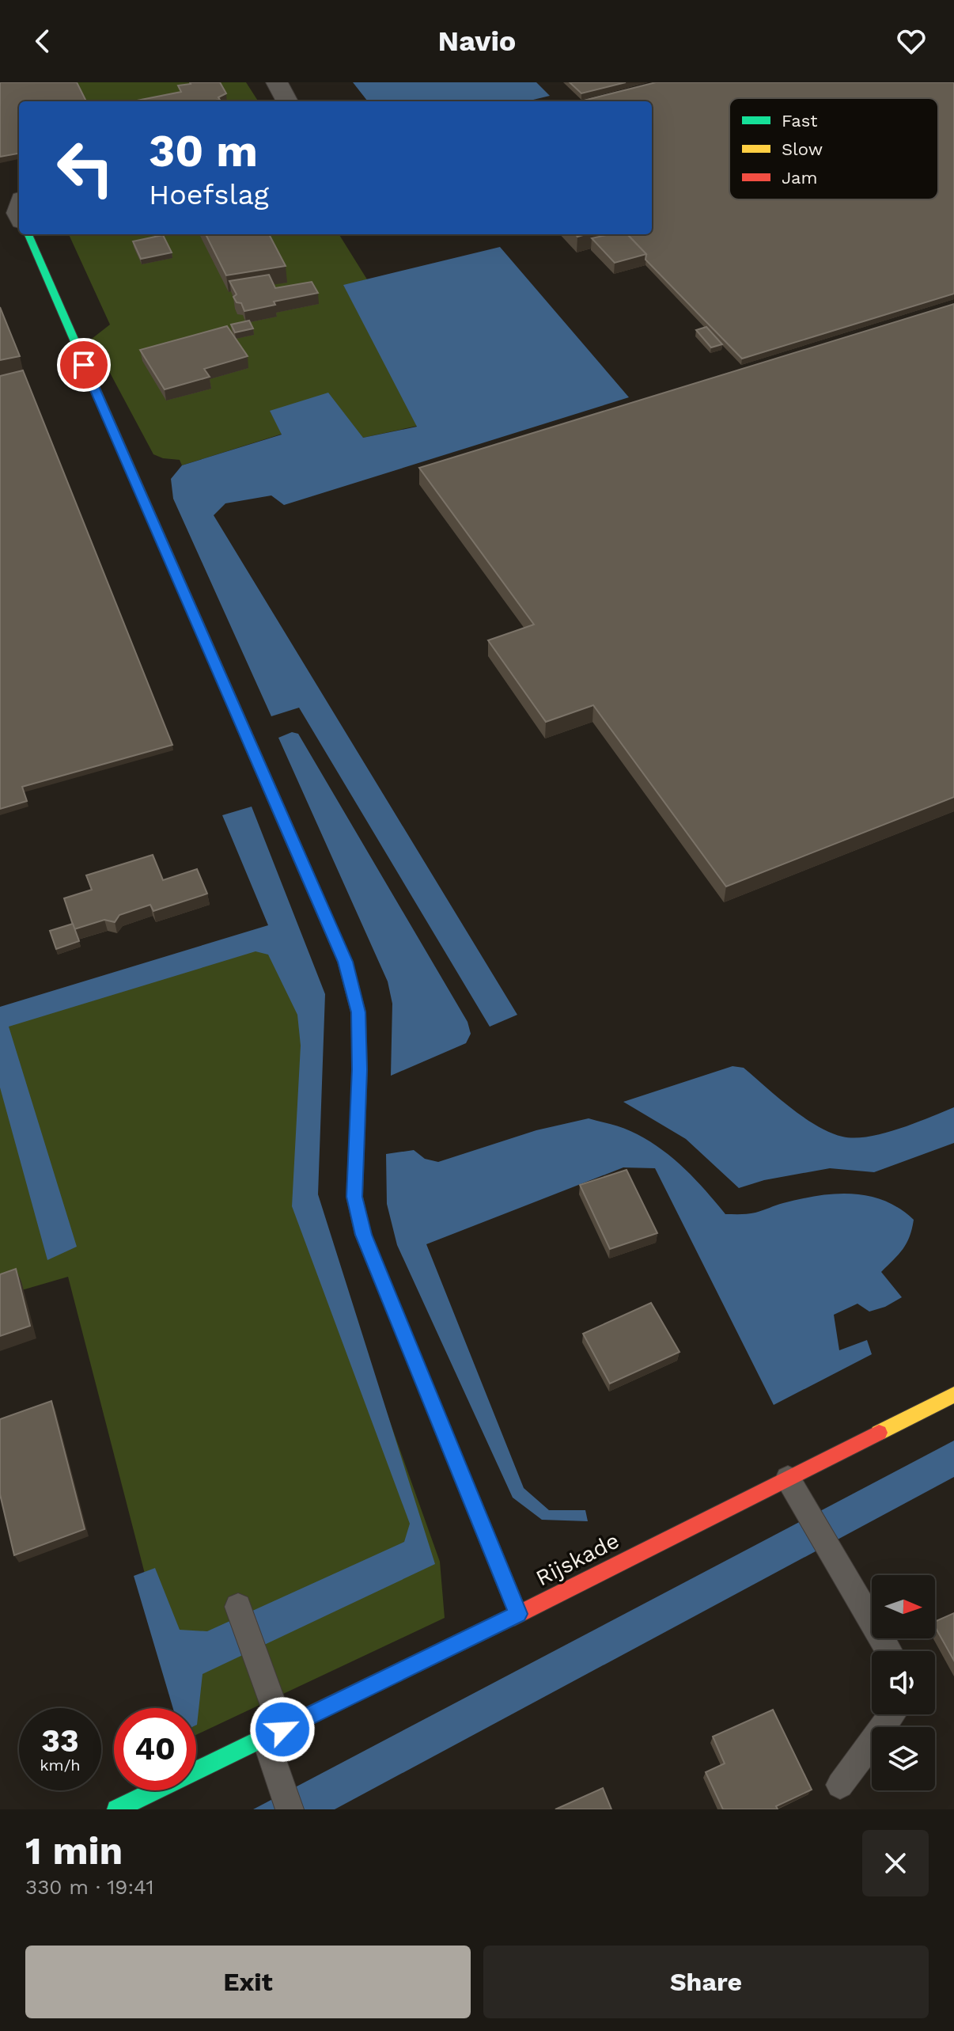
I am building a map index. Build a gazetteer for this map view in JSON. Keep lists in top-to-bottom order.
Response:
{
  "streets": {
    "street": ["Rijskade"]
  },
  "legend": ["Fast", "Slow", "Jam"],
  "north": "right",
  "page": {
    "header": "Navio",
    "turn": ["30 m", "Hoefslag"],
    "speed": "33 km/h",
    "limit": "40",
    "heading": ["1 min", "330 m · 19:41"],
    "buttons": ["Exit", "Share"]
  }
}
